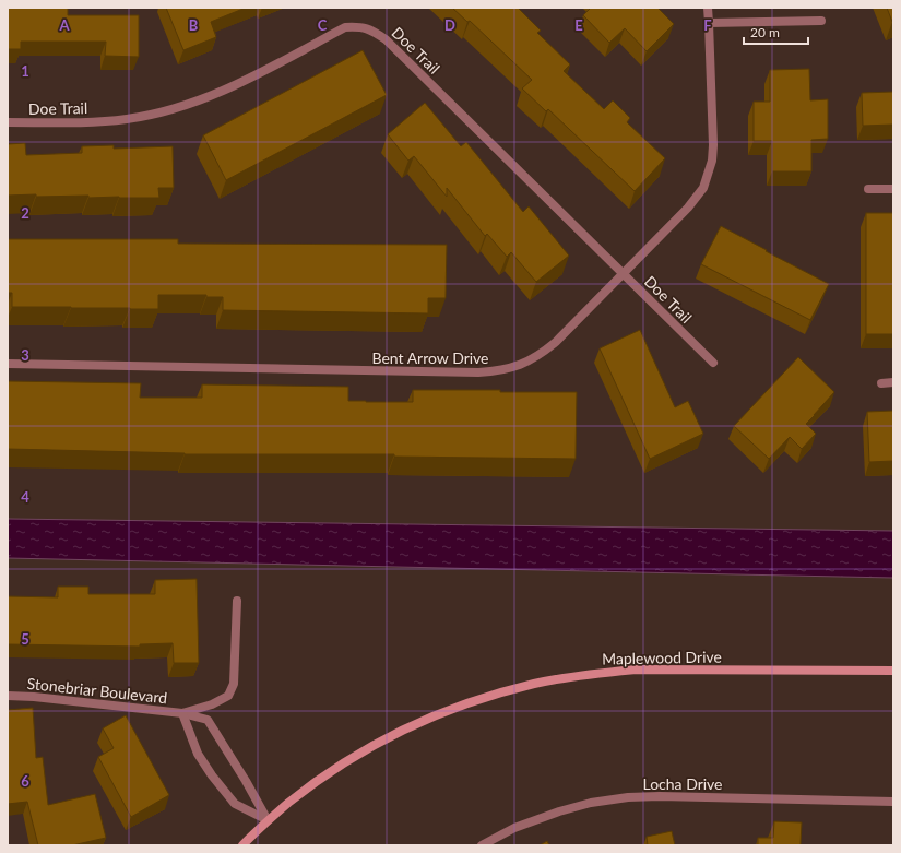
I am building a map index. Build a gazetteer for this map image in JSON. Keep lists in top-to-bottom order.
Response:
{
  "streets": {
    "street": [
      "Doe Trail",
      "Bent Arrow Drive",
      "Maplewood Drive",
      "Stonebriar Boulevard",
      "Locha Drive"
    ]
  },
  "crossings": [
    ["Doe Trail", "Bent Arrow Drive"],
    ["Maplewood Drive", "Stonebriar Boulevard"]
  ],
  "scale_bar": "20 m",
  "grid": {
    "columns": [
      "A",
      "B",
      "C",
      "D",
      "E",
      "F"
    ],
    "rows": [
      "1",
      "2",
      "3",
      "4",
      "5",
      "6"
    ]
  }
}
